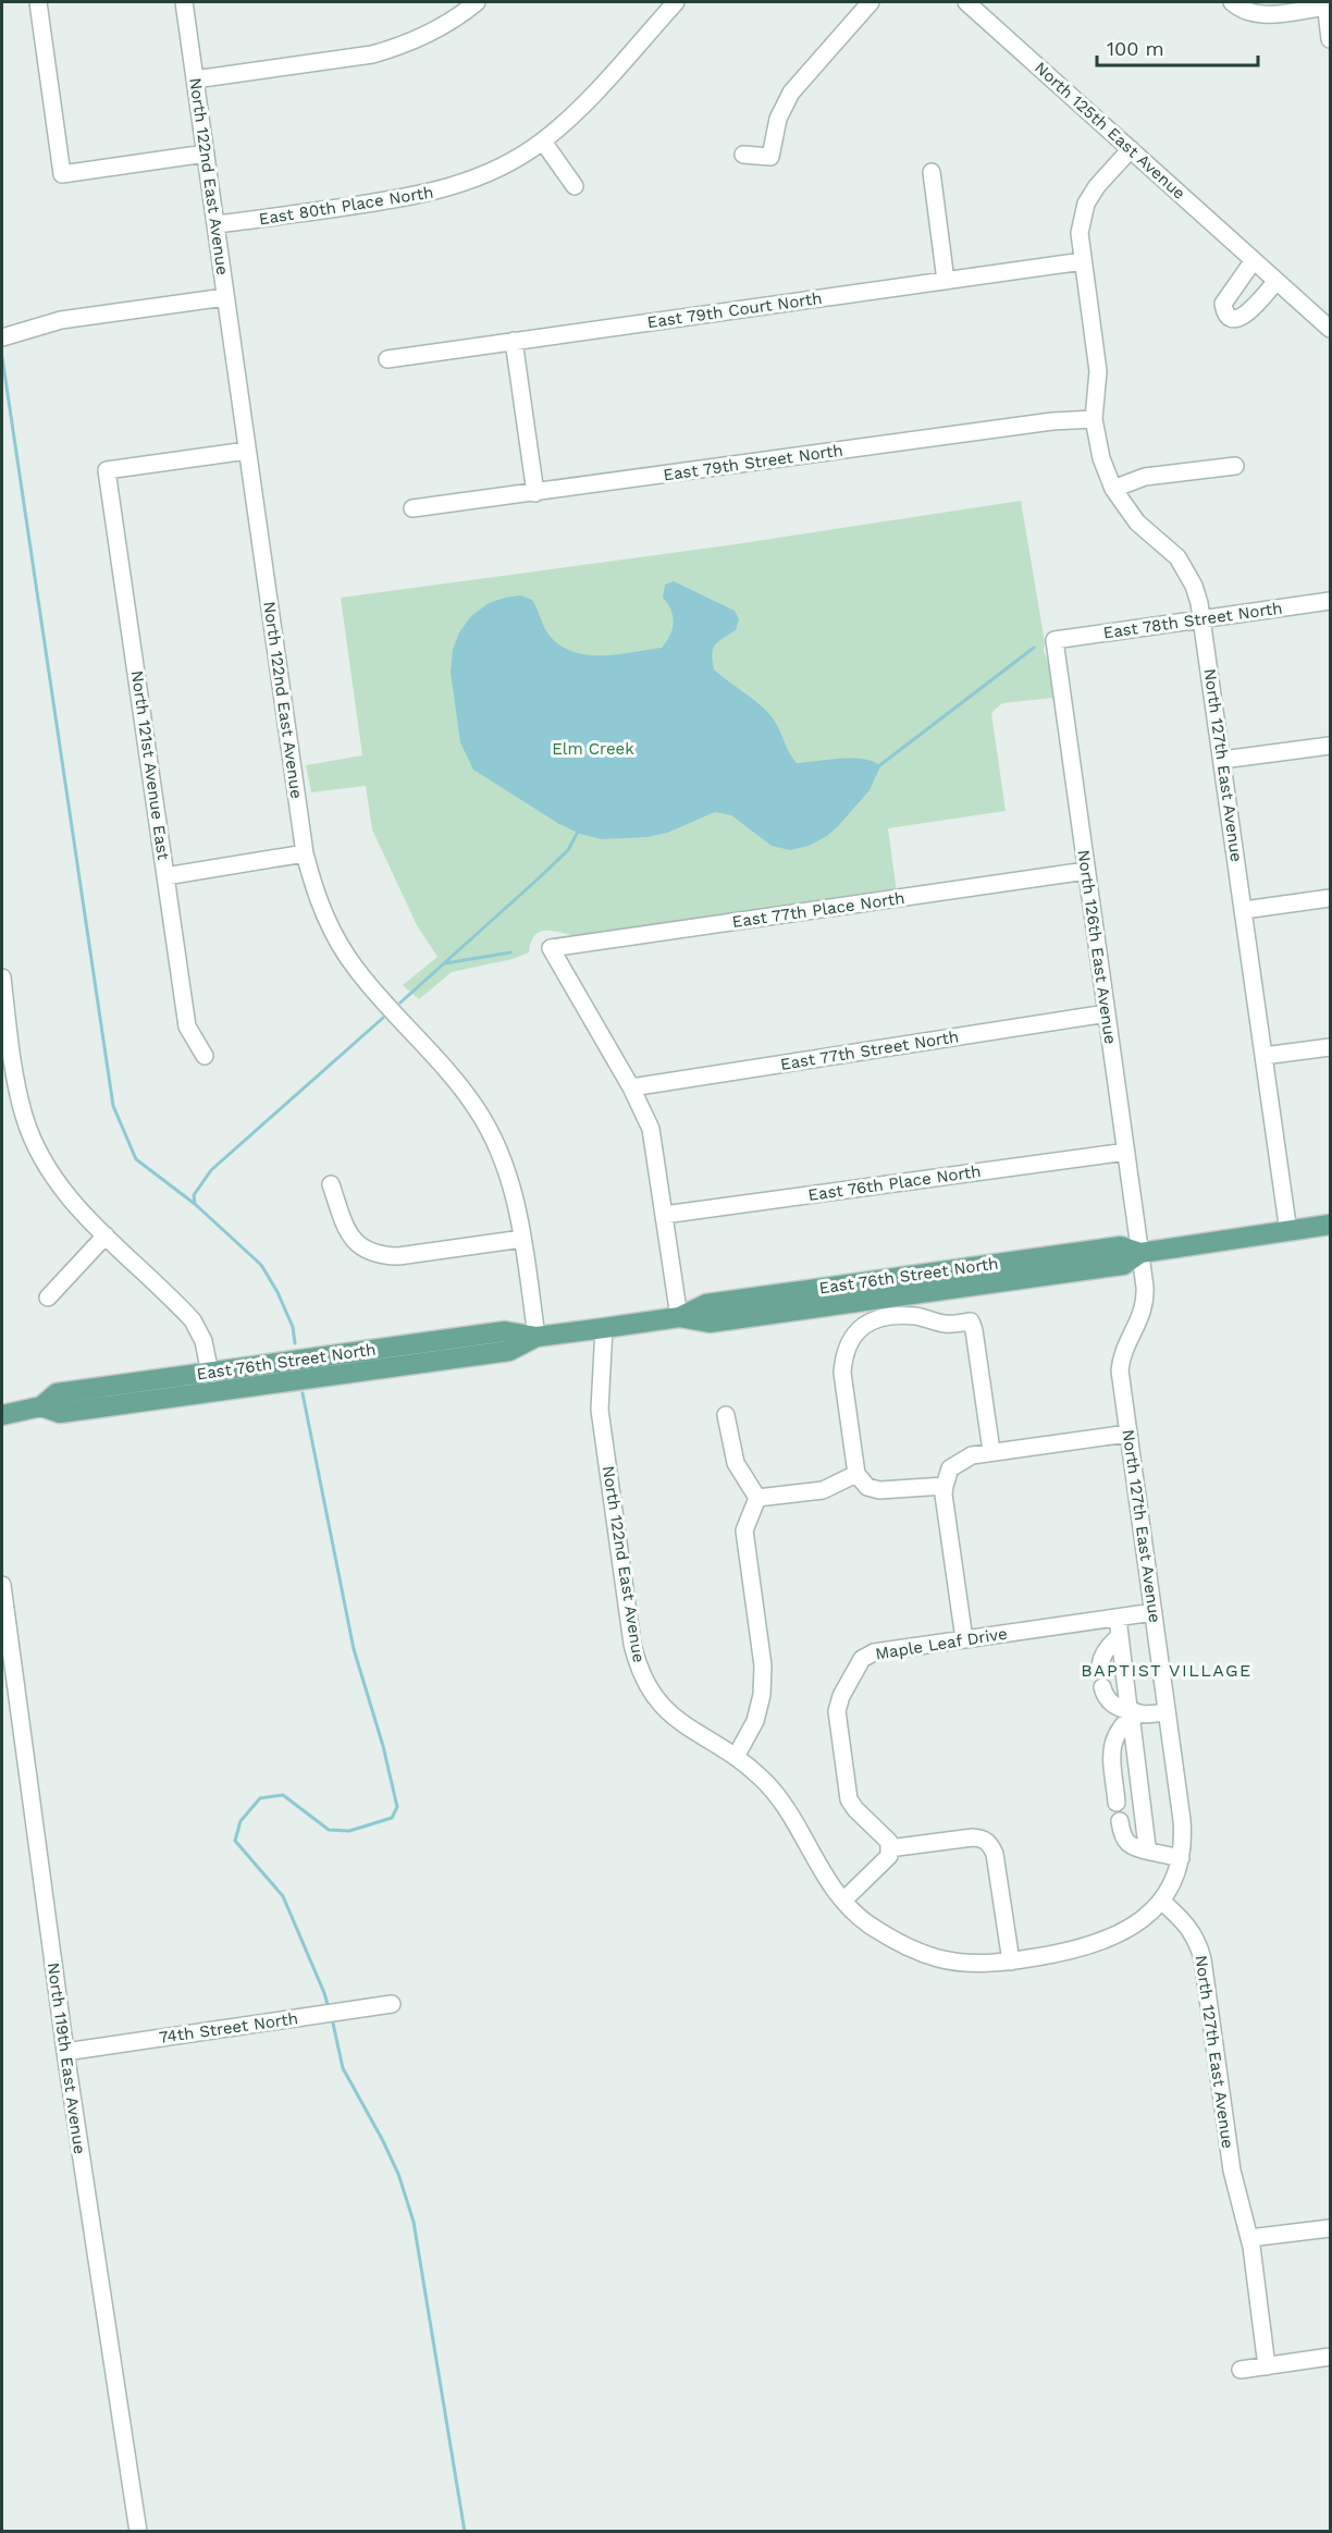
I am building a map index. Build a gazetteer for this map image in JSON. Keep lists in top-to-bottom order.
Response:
{
  "streets": {
    "main road": ["East 76th Street North"],
    "street": [
      "North 125th East Avenue",
      "North 122nd East Avenue",
      "East 80th Place North",
      "East 79th Court North",
      "East 79th Street North",
      "East 78th Street North",
      "North 121st Avenue East",
      "North 127th East Avenue",
      "East 77th Place North",
      "North 126th East Avenue",
      "East 77th Street North",
      "East 76th Place North",
      "Maple Leaf Drive",
      "74th Street North",
      "North 119th East Avenue"
    ]
  },
  "crossings": [
    ["North 125th East Avenue", "North 127th East Avenue"],
    ["North 122nd East Avenue", "East 80th Place North"],
    ["North 122nd East Avenue", "North 121st Avenue East"],
    ["North 122nd East Avenue", "North 127th East Avenue"],
    ["North 122nd East Avenue", "East 76th Street North"],
    ["East 79th Court North", "North 127th East Avenue"],
    ["East 79th Street North", "North 127th East Avenue"],
    ["East 78th Street North", "North 127th East Avenue"],
    ["East 78th Street North", "North 126th East Avenue"],
    ["North 127th East Avenue", "North 126th East Avenue"],
    ["North 127th East Avenue", "East 76th Street North"],
    ["North 127th East Avenue", "Maple Leaf Drive"],
    ["East 77th Place North", "North 126th East Avenue"],
    ["East 77th Place North", "East 77th Street North"],
    ["North 126th East Avenue", "East 77th Street North"],
    ["North 126th East Avenue", "East 76th Place North"],
    ["North 126th East Avenue", "East 76th Street North"],
    ["74th Street North", "North 119th East Avenue"]
  ],
  "districts": ["BAPTIST VILLAGE"],
  "parks": ["Elm Creek"],
  "scale_bar": "100 m"
}
